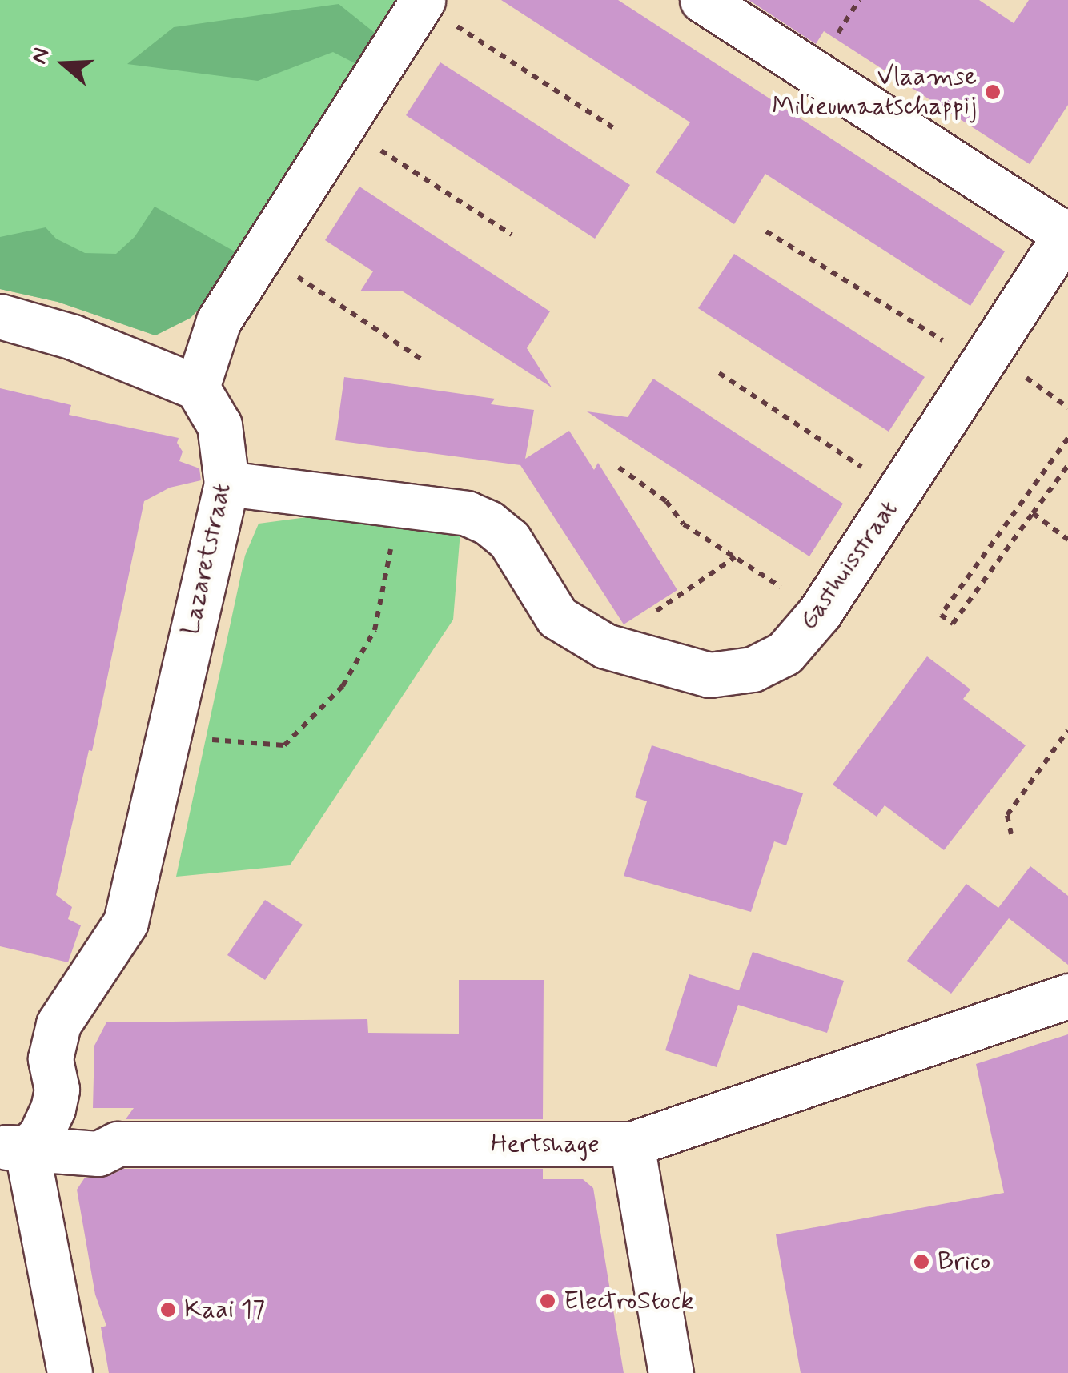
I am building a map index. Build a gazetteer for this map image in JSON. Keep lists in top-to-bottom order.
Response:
{
  "streets": {
    "street": ["Lazaretstraat", "Gasthuisstraat", "Hertshage"]
  },
  "crossings": [
    ["Lazaretstraat", "Gasthuisstraat"],
    ["Lazaretstraat", "Hertshage"]
  ],
  "places": [
    "Vlaamse Milieumaatschappij",
    "Brico",
    "ElectroStock",
    "Kaai 17"
  ],
  "north": "left"
}
